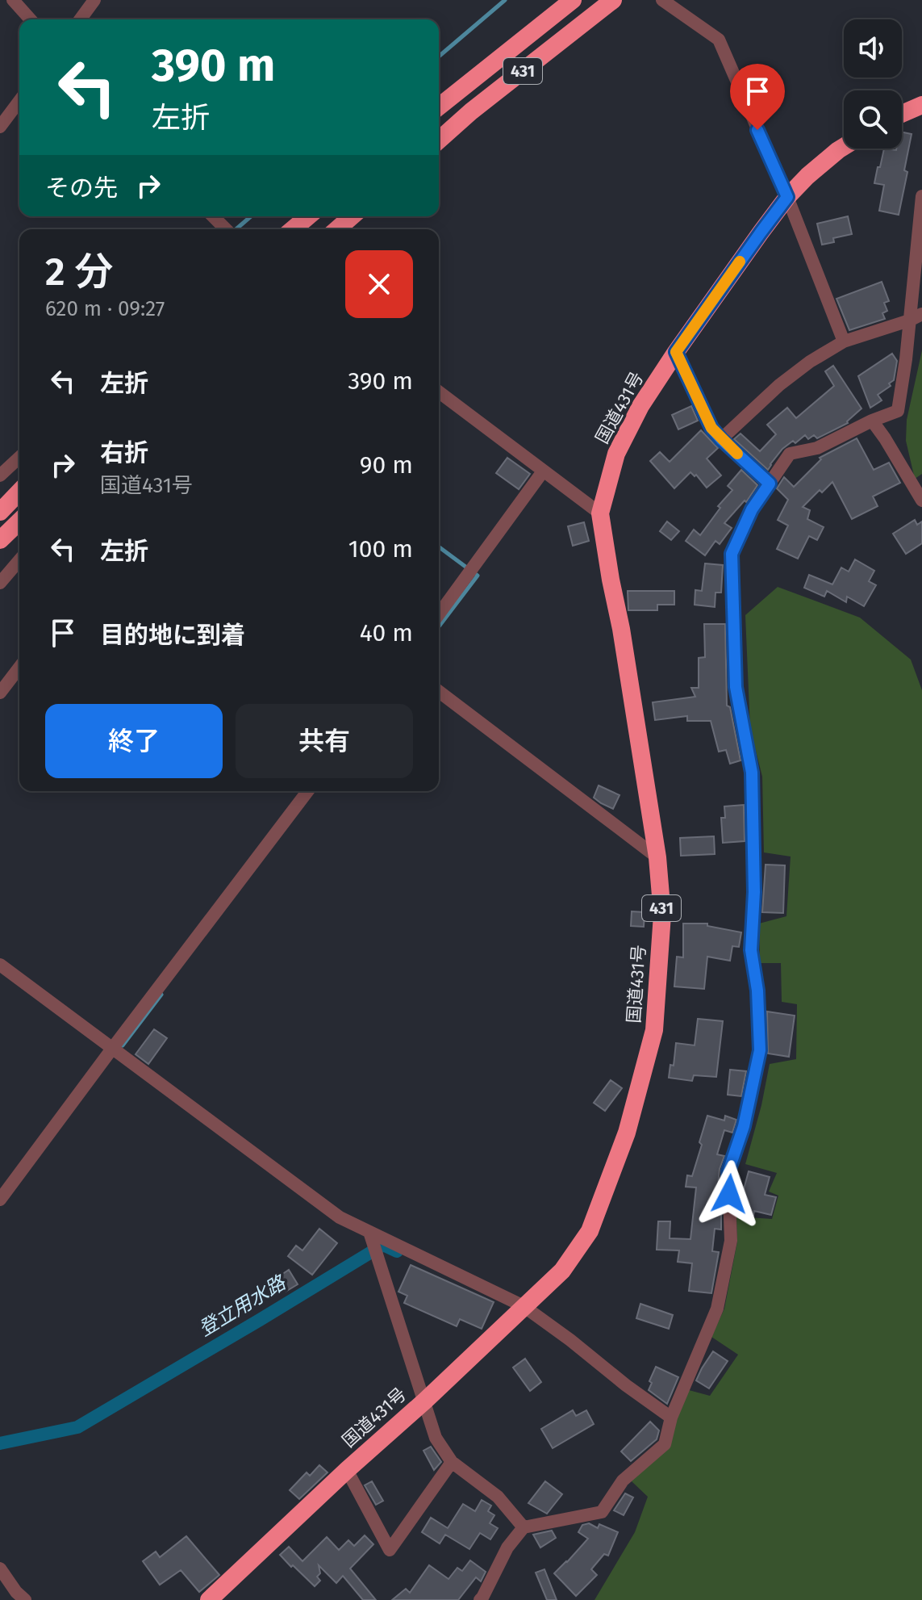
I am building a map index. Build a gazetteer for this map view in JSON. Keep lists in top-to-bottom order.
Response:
{
  "streets": {
    "highway": ["431", "国道431号"]
  },
  "water": ["登立用水路"],
  "page": {
    "turn": ["390 m", "左折"],
    "then": "その先",
    "heading": ["2 分", "620 m · 09:27"],
    "list": [
      {
        "name": "左折",
        "value": "390 m"
      },
      {
        "name": "右折",
        "note": "国道431号",
        "value": "90 m"
      },
      {
        "name": "左折",
        "value": "100 m"
      },
      {
        "name": "目的地に到着",
        "value": "40 m"
      }
    ],
    "buttons": ["終了", "共有"]
  }
}
